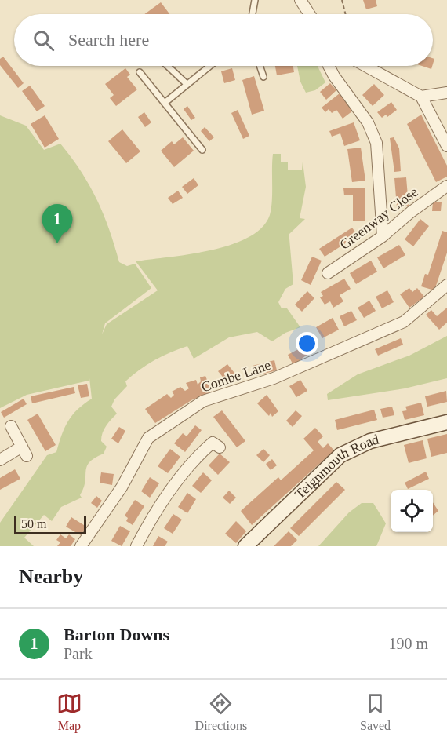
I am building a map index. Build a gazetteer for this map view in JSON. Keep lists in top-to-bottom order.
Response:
{
  "streets": {
    "main road": ["Teignmouth Road"],
    "street": ["Greenway Close", "Combe Lane"]
  },
  "scale_bar": "50 m",
  "page": {
    "search": "Search here",
    "pins": "1",
    "scale": "50 m",
    "heading": "Nearby",
    "list": [
      {
        "mark": "1",
        "name": "Barton Downs",
        "note": "Park",
        "value": "190 m"
      }
    ],
    "nav": ["Map", "Directions", "Saved"]
  }
}
